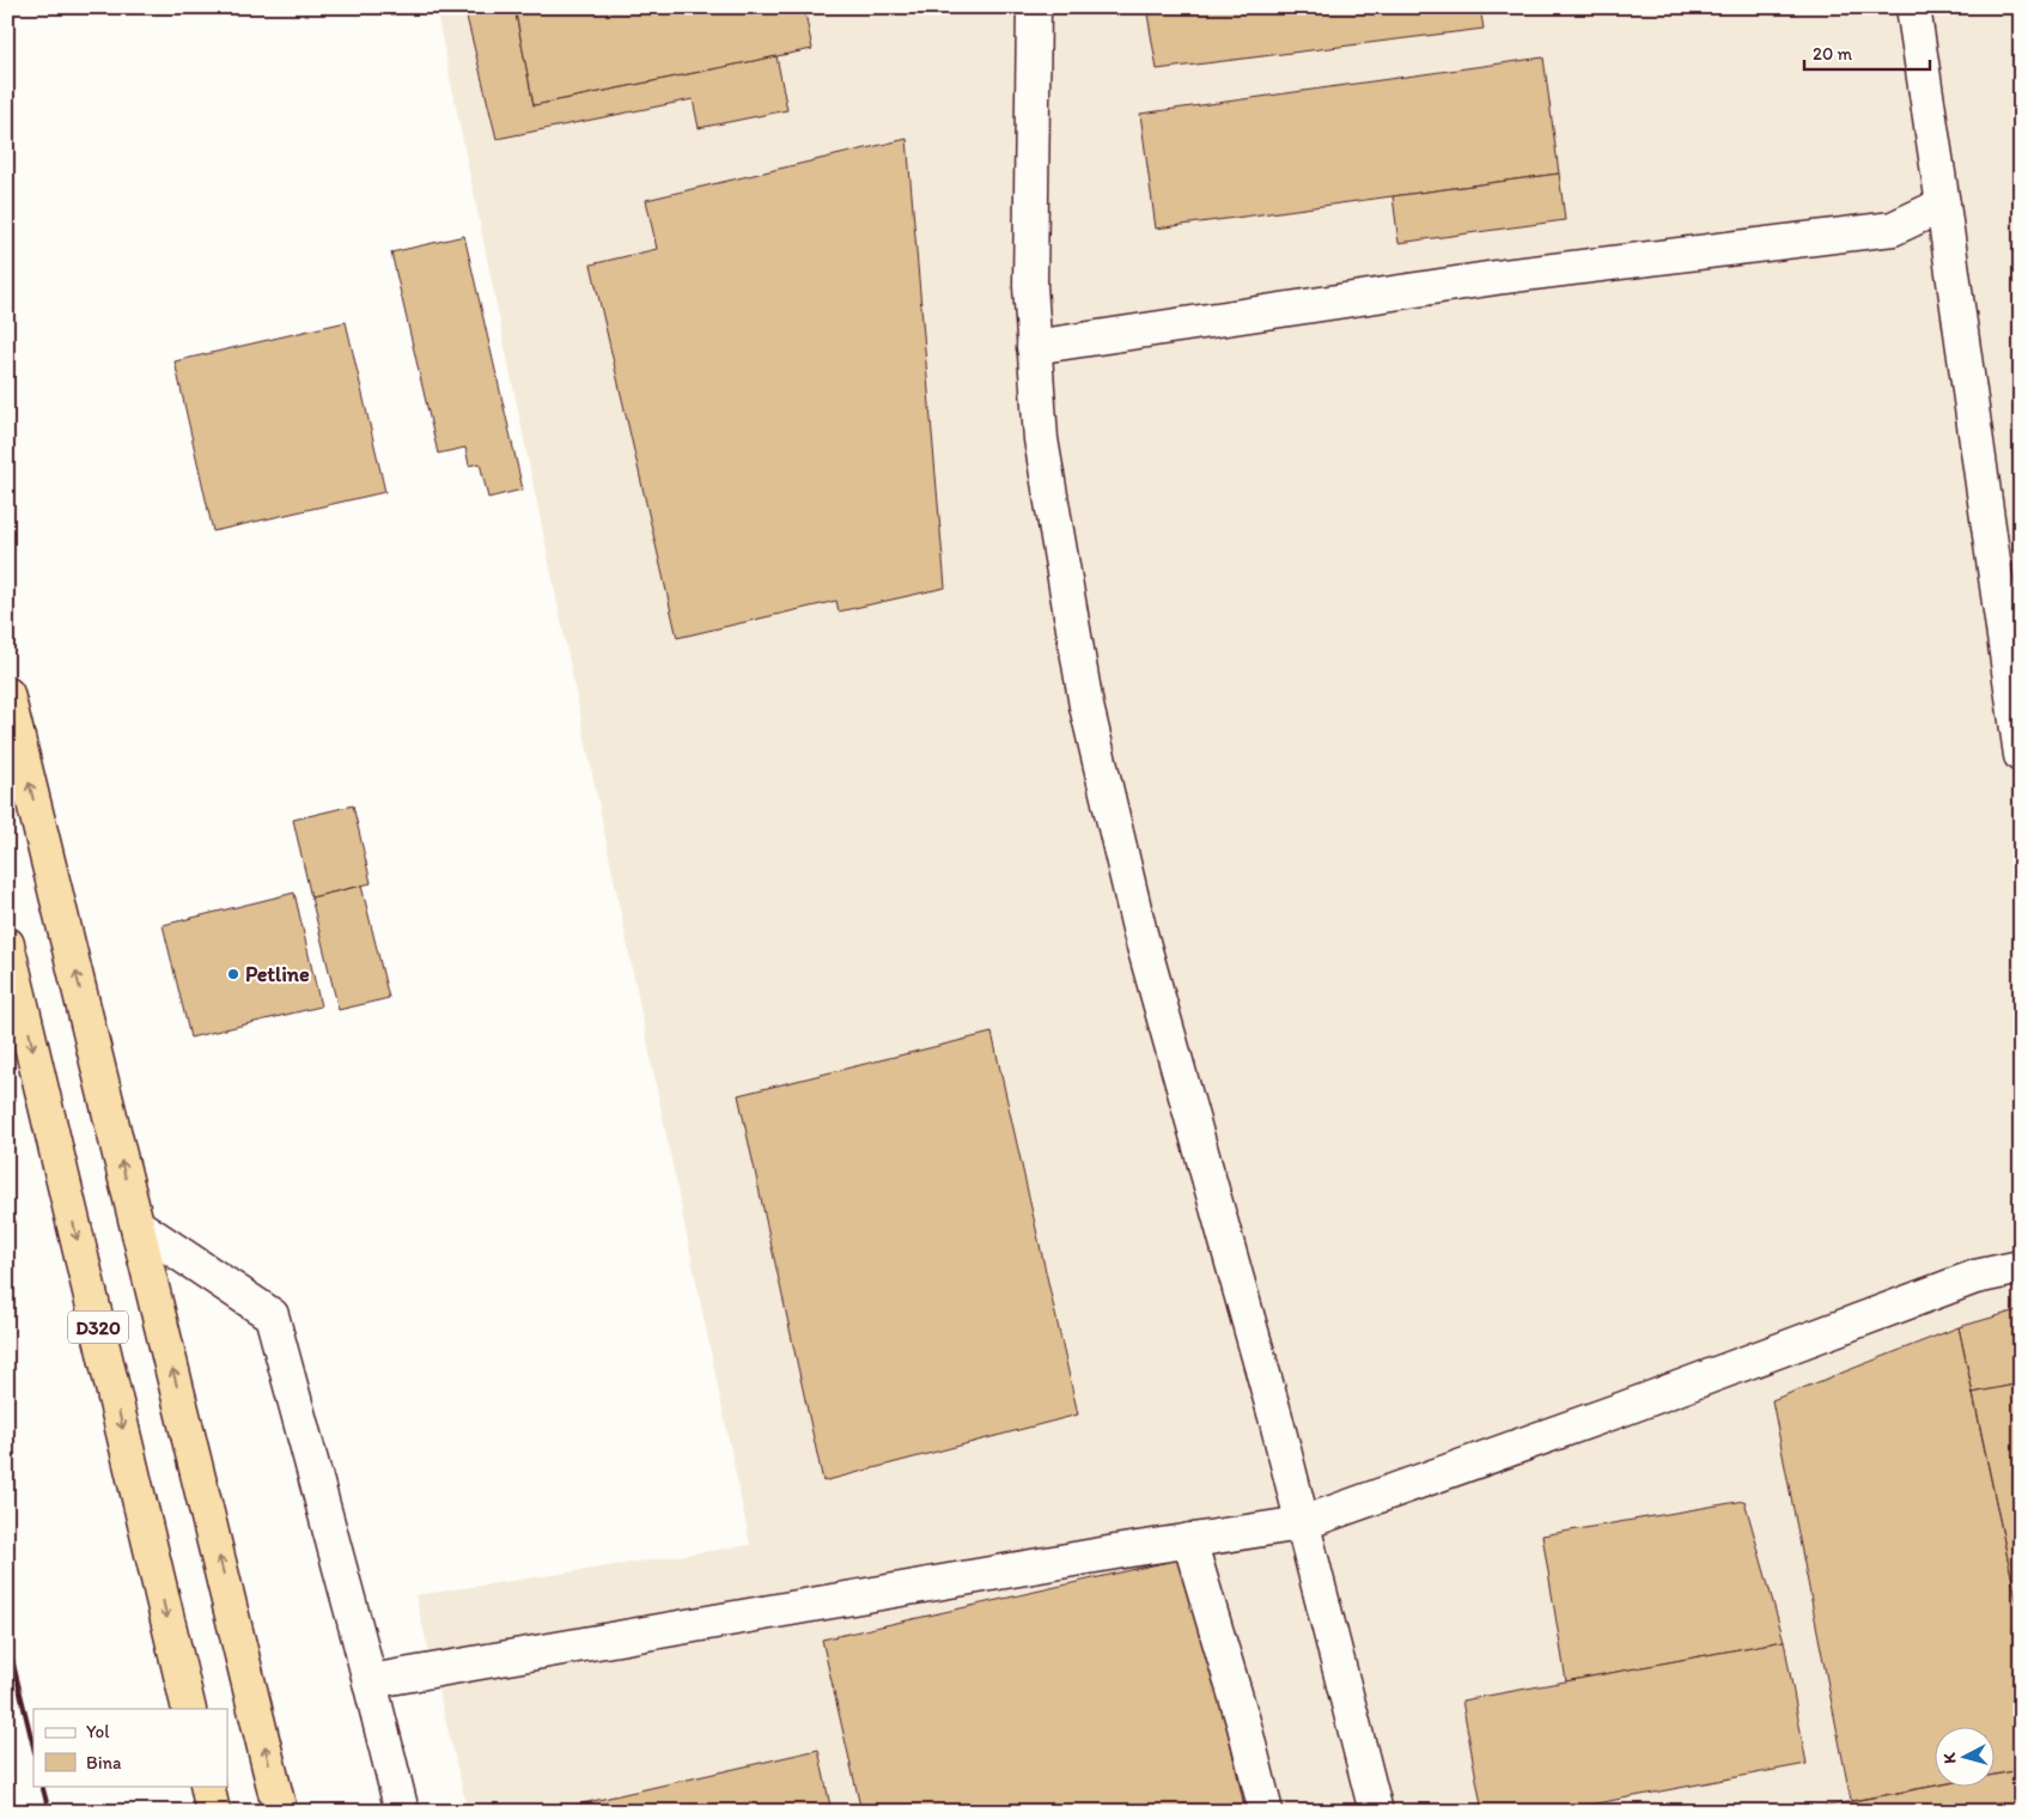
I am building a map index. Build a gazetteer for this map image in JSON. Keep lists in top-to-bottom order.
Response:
{
  "streets": {
    "highway": ["D320"]
  },
  "places": ["Petline"],
  "legend": ["Yol", "Bina"],
  "scale_bar": "20 m",
  "north": "left"
}
